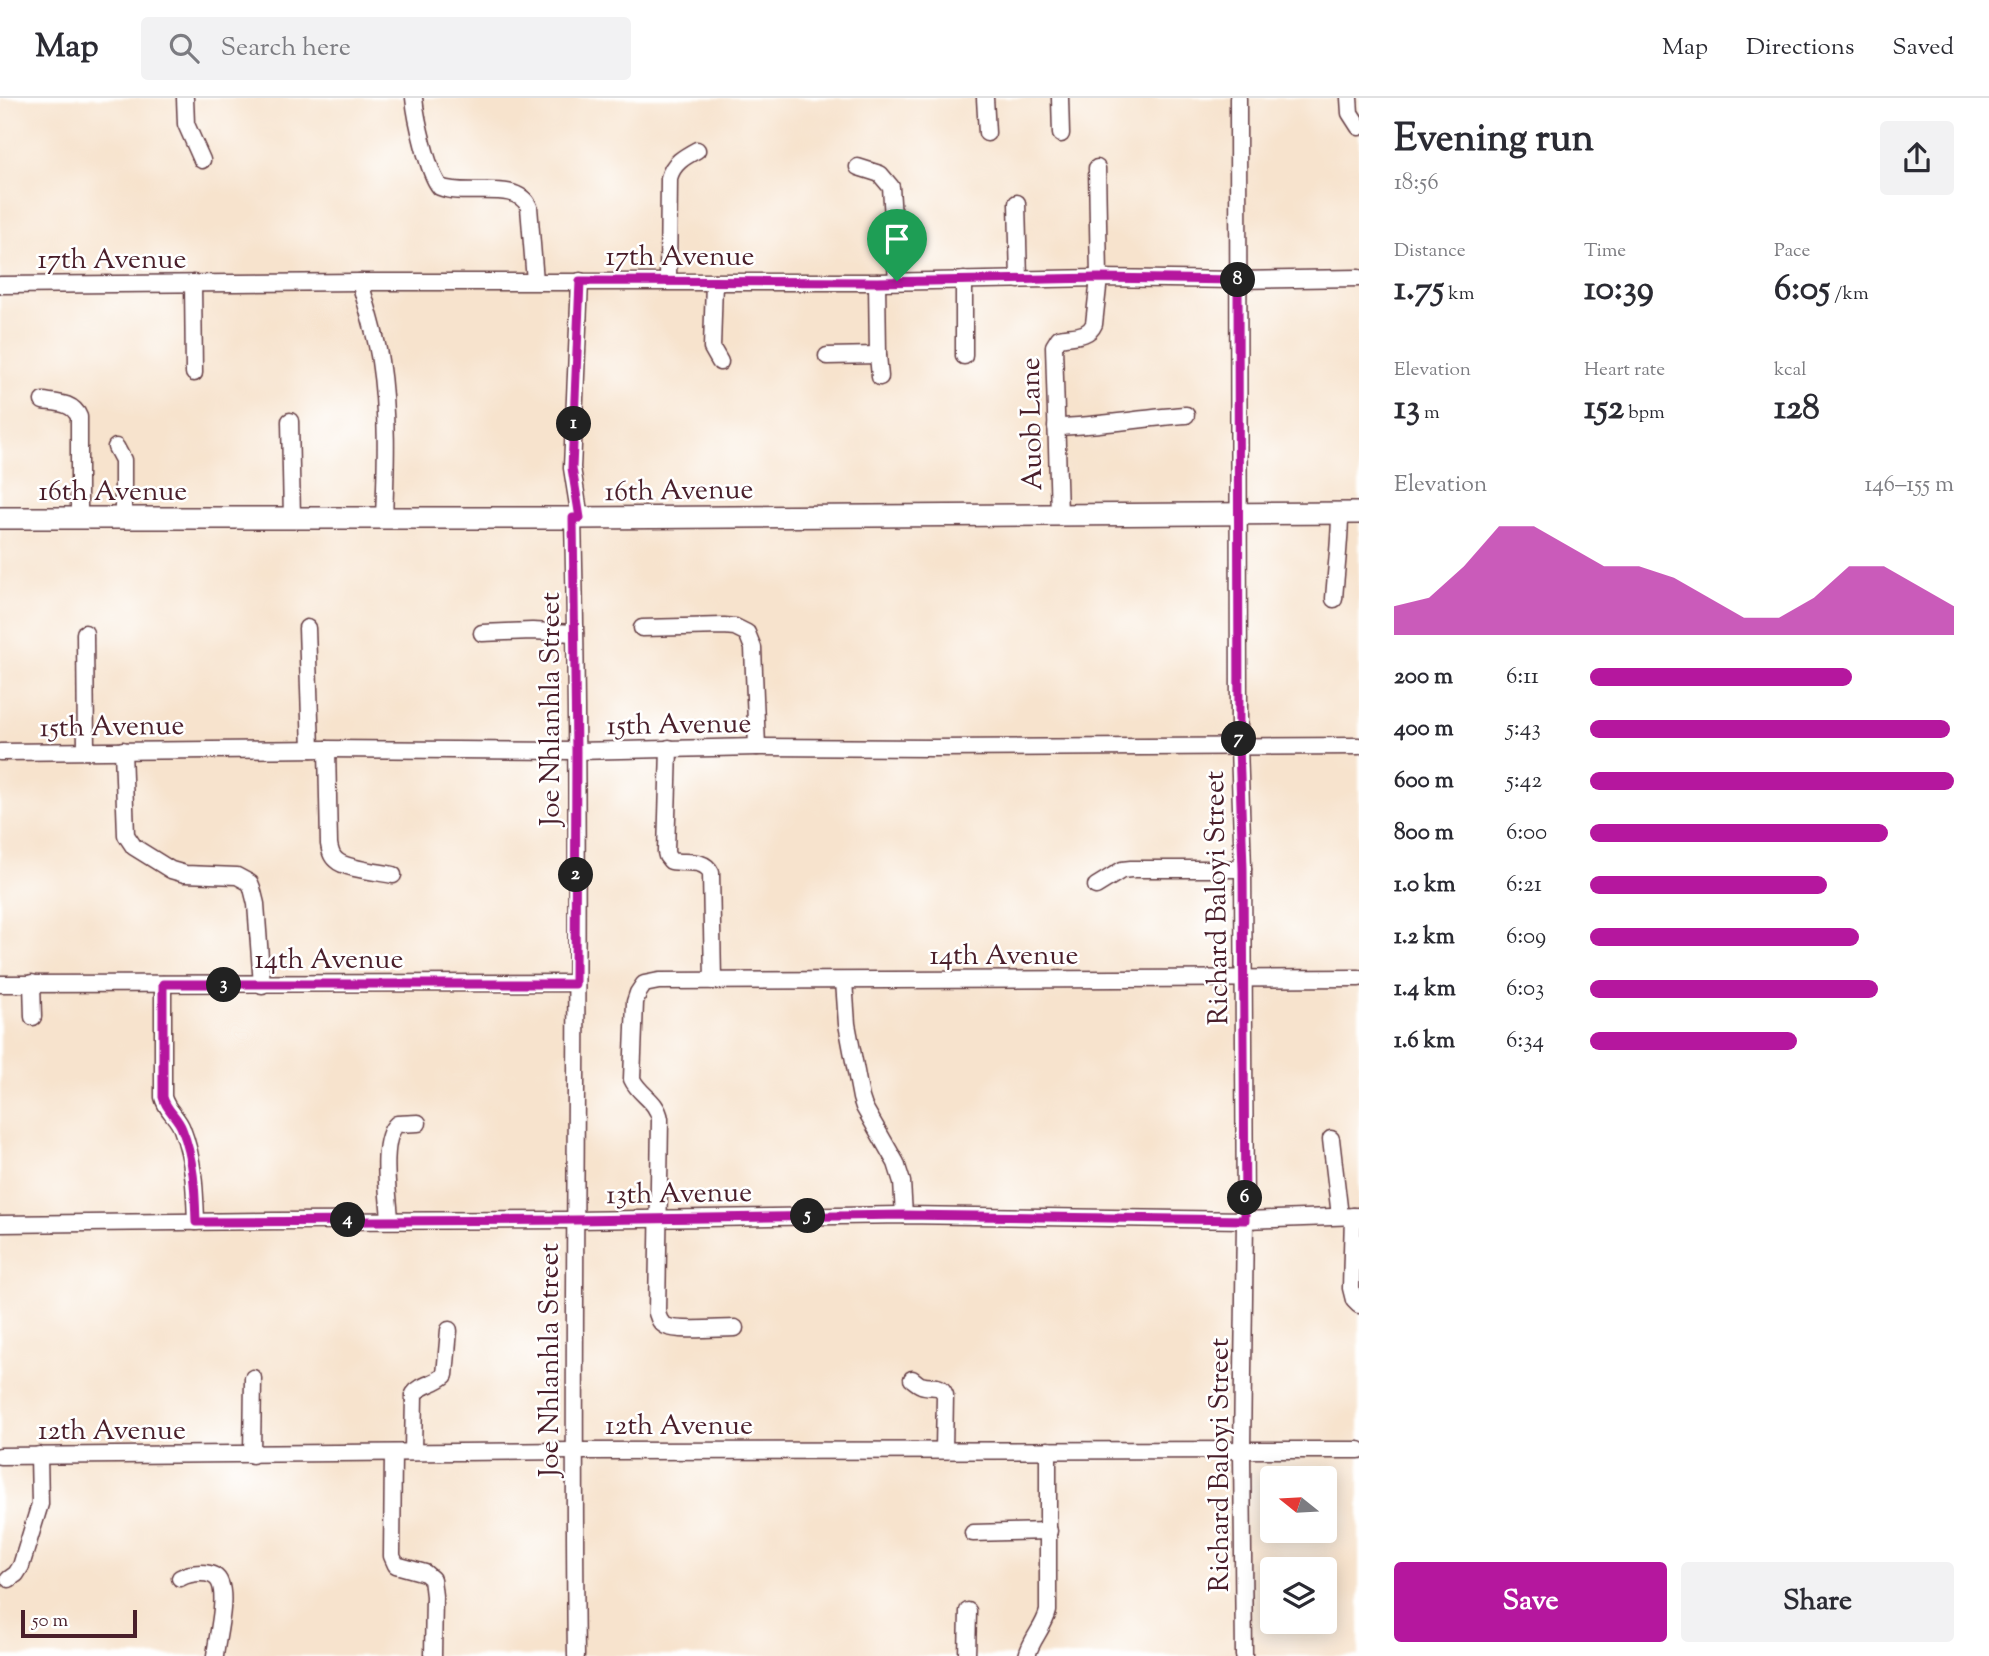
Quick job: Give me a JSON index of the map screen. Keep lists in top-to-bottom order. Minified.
{"streets":{"street":["17th Avenue","Auob Lane","16th Avenue","Joe Nhlanhla Street","15th Avenue","Richard Baloyi Street","14th Avenue","13th Avenue","12th Avenue"]},"crossings":[["17th Avenue","Auob Lane"],["17th Avenue","Joe Nhlanhla Street"],["17th Avenue","Richard Baloyi Street"],["Auob Lane","16th Avenue"],["16th Avenue","Joe Nhlanhla Street"],["16th Avenue","Richard Baloyi Street"],["Joe Nhlanhla Street","15th Avenue"],["Joe Nhlanhla Street","14th Avenue"],["Joe Nhlanhla Street","13th Avenue"],["Joe Nhlanhla Street","12th Avenue"],["15th Avenue","Richard Baloyi Street"],["Richard Baloyi Street","14th Avenue"],["Richard Baloyi Street","13th Avenue"],["Richard Baloyi Street","12th Avenue"],["14th Avenue","13th Avenue"]],"scale_bar":"50 m","north":"left","page":{"header":"Map","search":"Search here","nav":["Map","Directions","Saved"],"heading":["Evening run","18:56"],"stats":[["Distance","1.75 km"],["Time","10:39"],["Pace","6:05 /km"],["Elevation","13 m"],["Heart rate","152 bpm"],["kcal","128"]],"pins":["8","1","7","2","3","6","5","4"],"chart":["Elevation","146–155 m"],"list":[{"name":"200 m","note":"6:11"},{"name":"400 m","note":"5:43"},{"name":"600 m","note":"5:42"},{"name":"800 m","note":"6:00"},{"name":"1.0 km","note":"6:21"},{"name":"1.2 km","note":"6:09"},{"name":"1.4 km","note":"6:03"},{"name":"1.6 km","note":"6:34"}],"buttons":["Save","Share"],"scale":"50 m"}}
